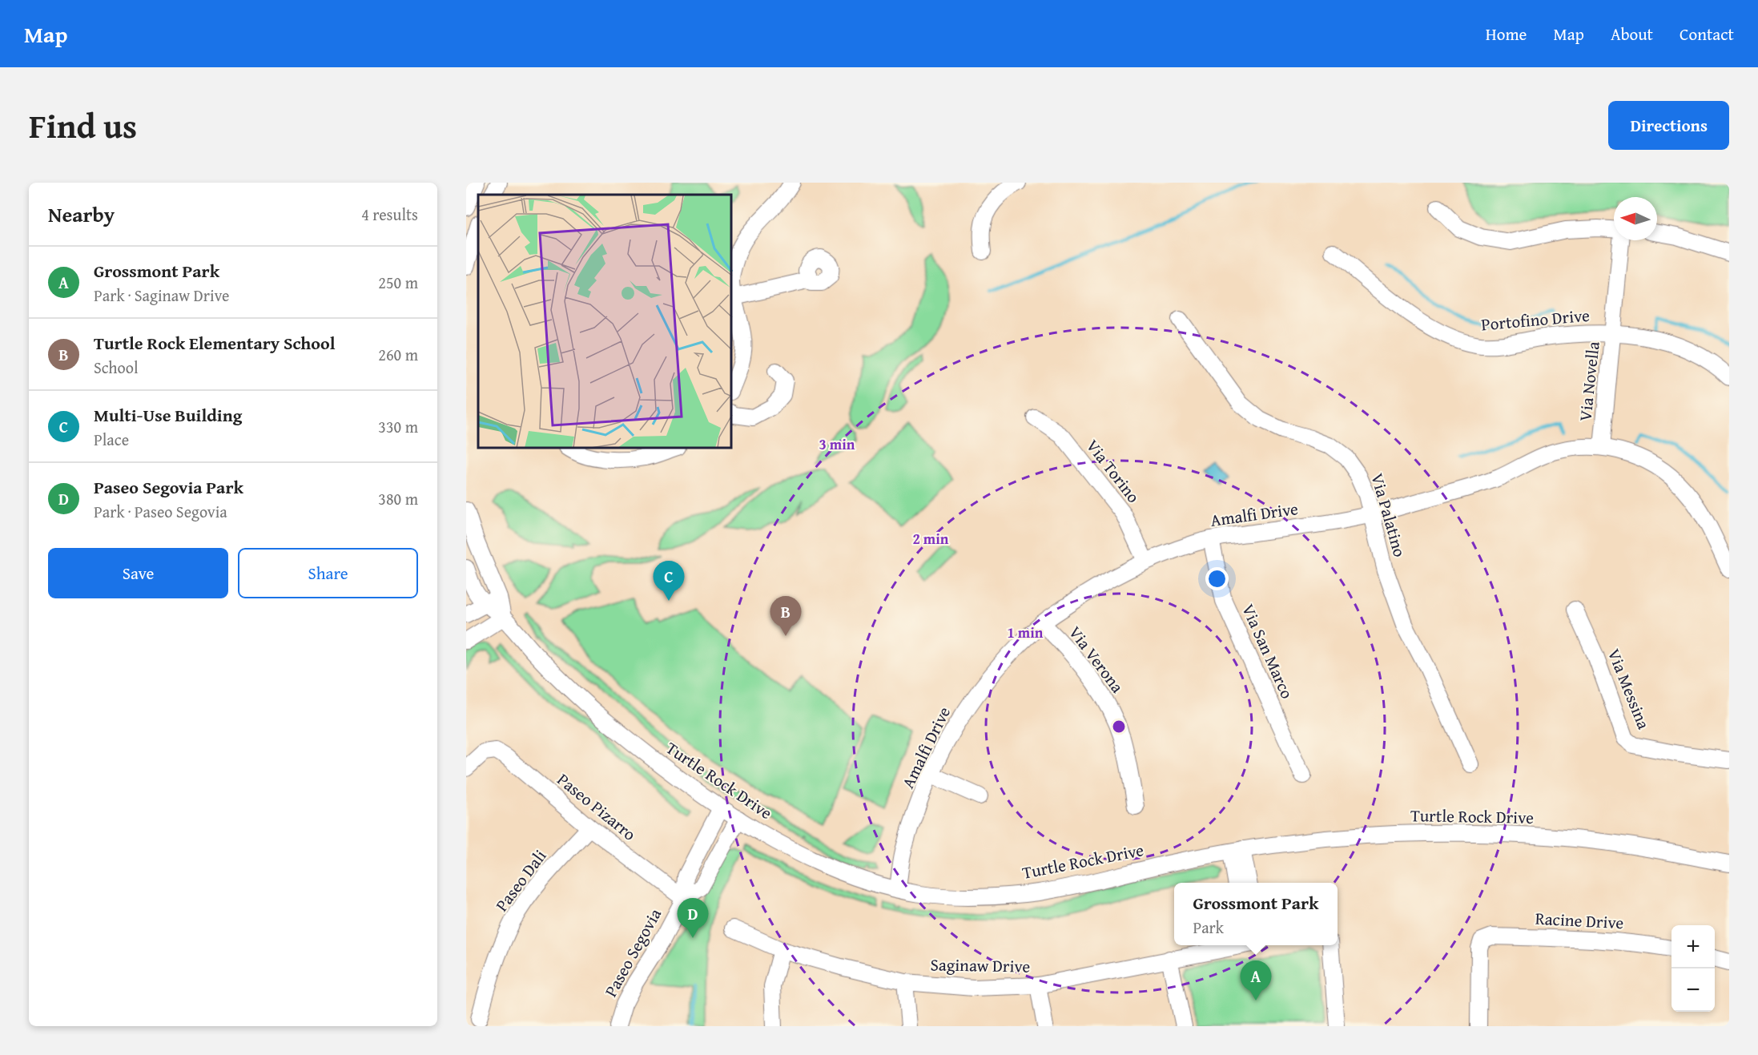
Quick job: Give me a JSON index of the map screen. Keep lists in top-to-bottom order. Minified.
{"streets":{"street":["Portofino Drive","Via Novella","Via Torino","Amalfi Drive","Via Palatino","Via San Marco","Via Verona","Via Messina","Turtle Rock Drive","Paseo Pizarro","Paseo Dali","Racine Drive","Paseo Segovia","Saginaw Drive"]},"crossings":[["Portofino Drive","Via Novella"],["Via Novella","Amalfi Drive"],["Via Torino","Amalfi Drive"],["Amalfi Drive","Via Palatino"],["Amalfi Drive","Via San Marco"],["Amalfi Drive","Via Verona"],["Amalfi Drive","Turtle Rock Drive"],["Turtle Rock Drive","Paseo Segovia"],["Paseo Pizarro","Paseo Dali"],["Paseo Pizarro","Paseo Segovia"]],"north":"left","page":{"header":"Map","nav":["Home","Map","About","Contact"],"title":"Find us","buttons":["Directions",["Save","Share"]],"heading":["Nearby","4 results"],"list":[{"mark":"A","name":"Grossmont Park","note":"Park · Saginaw Drive","value":"250 m"},{"mark":"B","name":"Turtle Rock Elementary School","note":"School","value":"260 m"},{"mark":"C","name":"Multi-Use Building","note":"Place","value":"330 m"},{"mark":"D","name":"Paseo Segovia Park","note":"Park · Paseo Segovia","value":"380 m"}],"pins":["C","B","D","A"],"popup":["Grossmont Park","Park"],"map_buttons":["+","−"]},"rings":["3 min","2 min","1 min"]}
